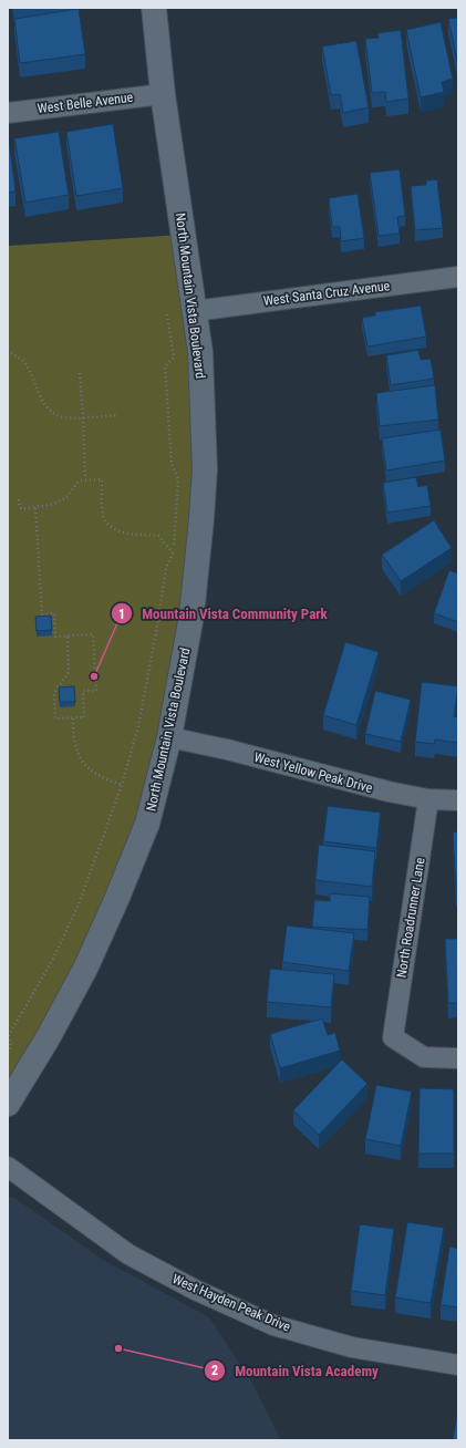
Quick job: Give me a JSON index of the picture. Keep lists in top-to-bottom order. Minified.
{"streets":{"street":["West Belle Avenue","West Santa Cruz Avenue","North Mountain Vista Boulevard","West Yellow Peak Drive","North Roadrunner Lane","West Hayden Peak Drive"]},"crossings":[["West Belle Avenue","North Mountain Vista Boulevard"],["West Santa Cruz Avenue","North Mountain Vista Boulevard"],["North Mountain Vista Boulevard","West Yellow Peak Drive"],["West Yellow Peak Drive","North Roadrunner Lane"]],"places":["Mountain Vista Community Park","Mountain Vista Academy"]}
